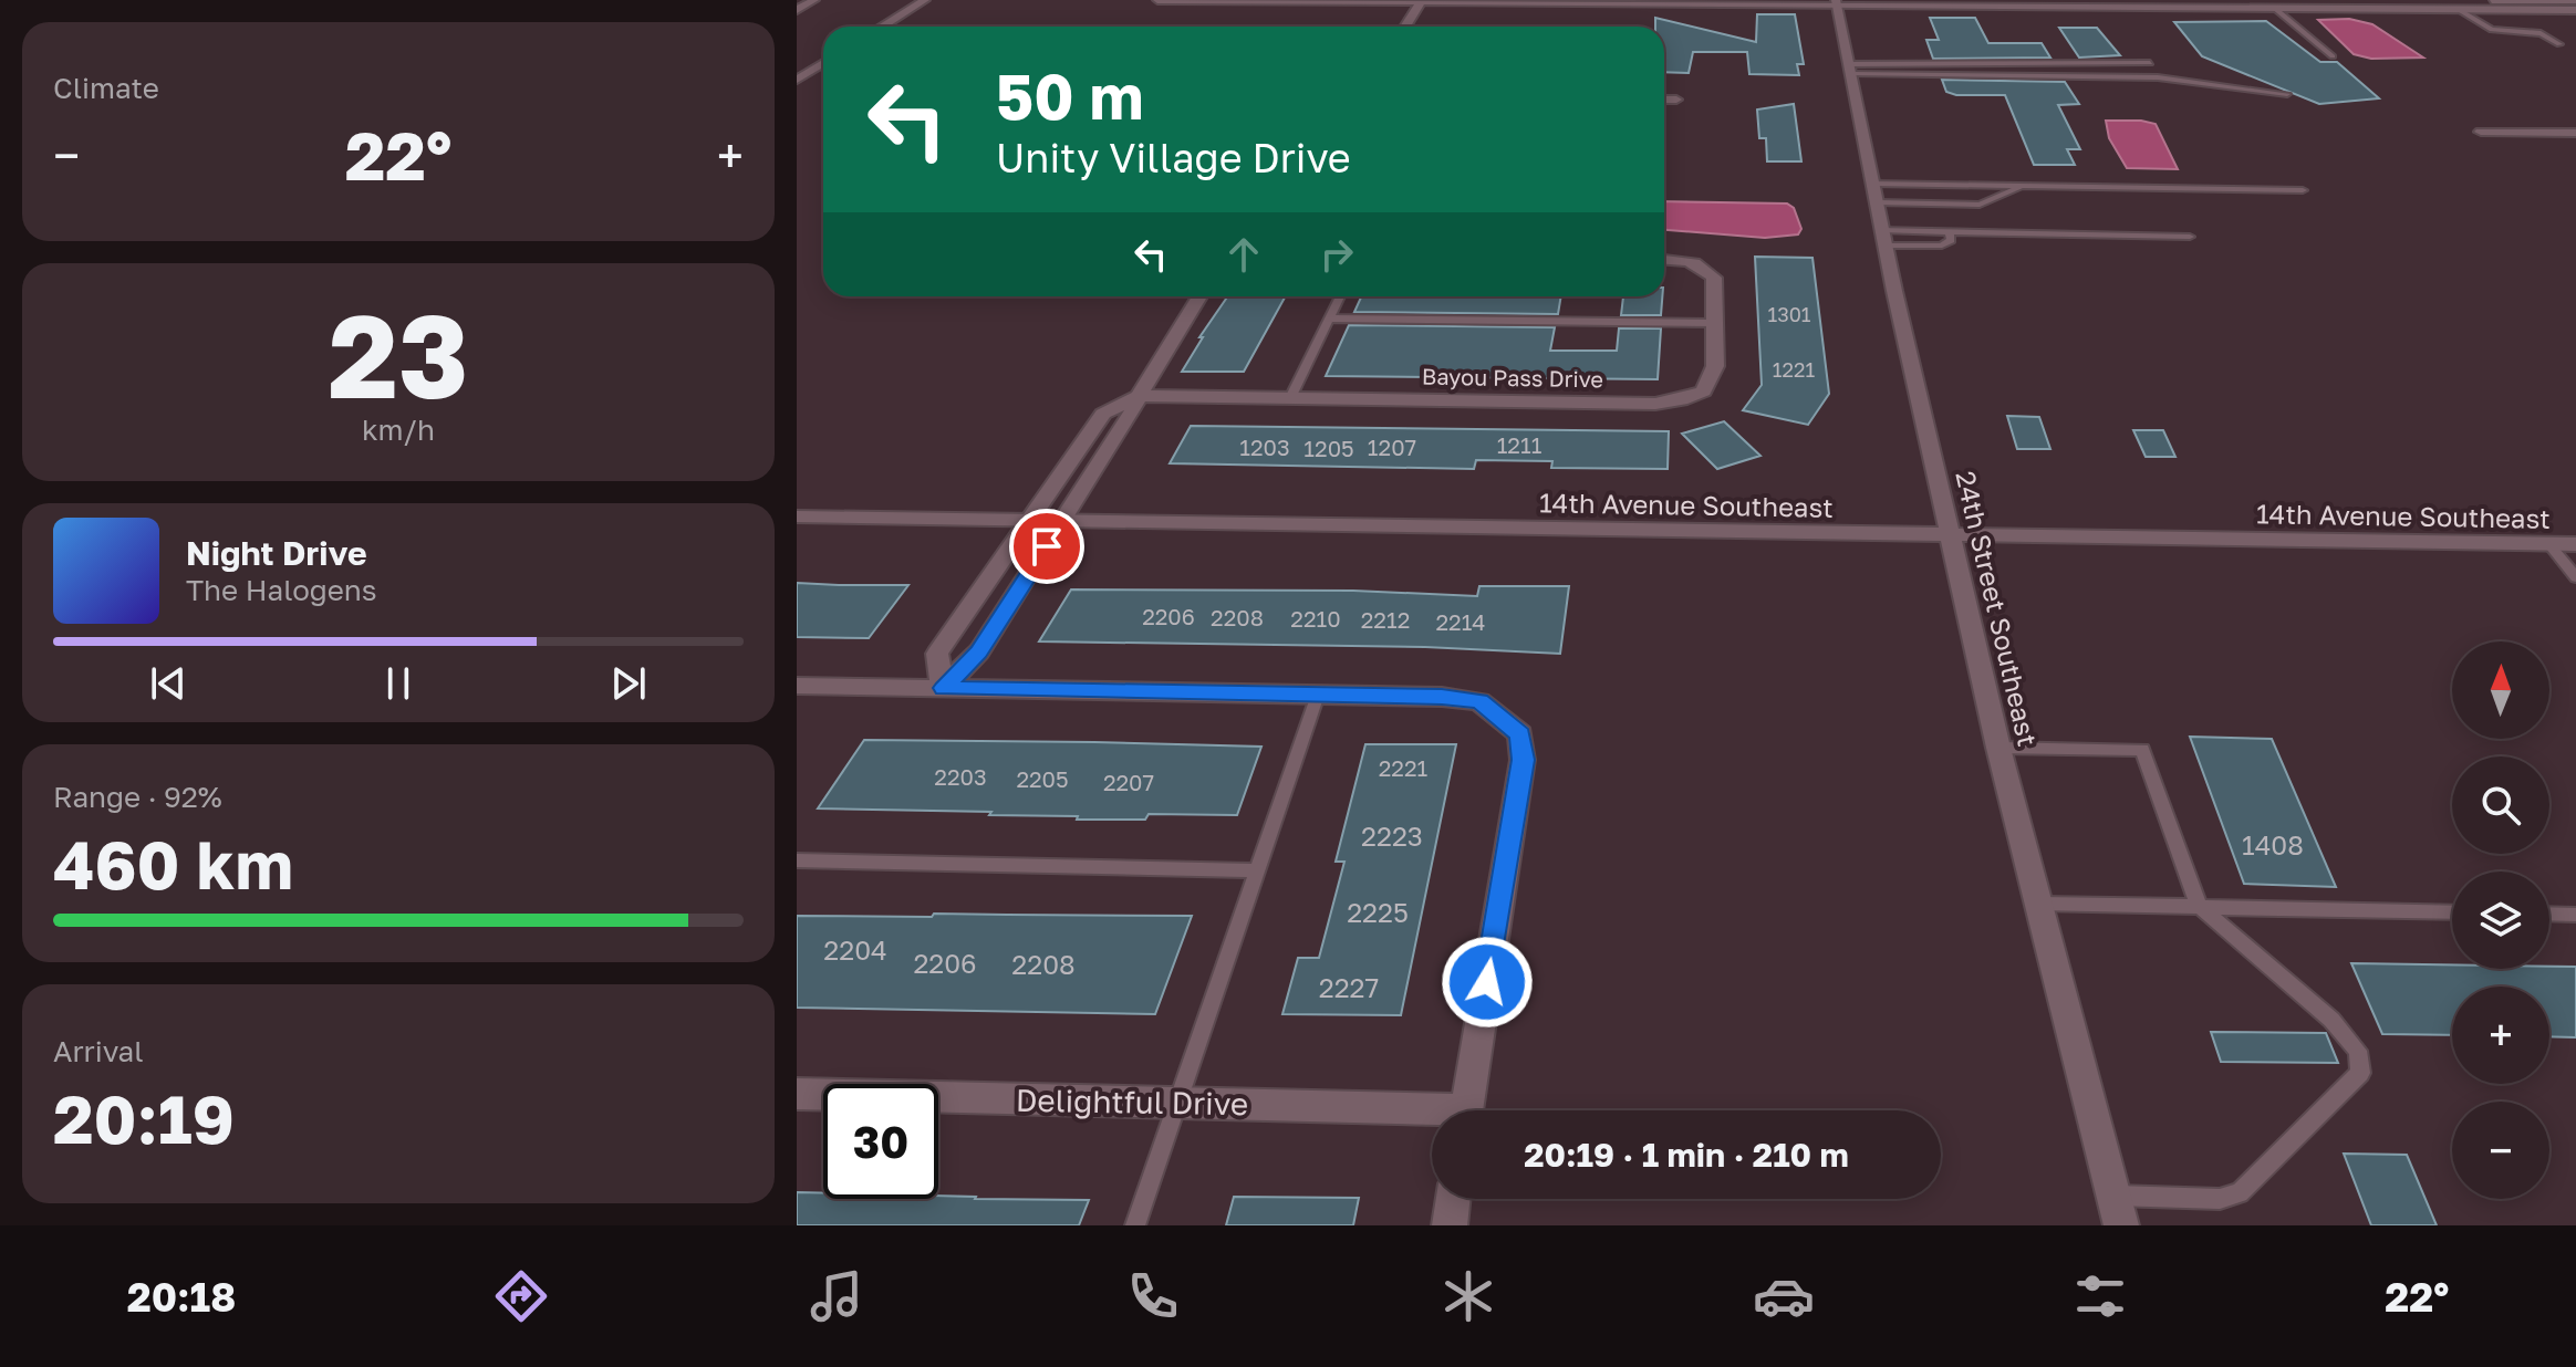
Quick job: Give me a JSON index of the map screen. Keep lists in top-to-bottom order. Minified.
{"streets":{"street":["Bayou Pass Drive","14th Avenue Southeast","24th Street Southeast","Delightful Drive"]},"crossings":[["14th Avenue Southeast","24th Street Southeast"]],"house_numbers":["1301","1221","1211","1203","1207","1205","2206","2208","2210","2212","2214","2221","2203","2205","2207","2223","1408","2225","2204","2206","2208","2227"],"north":"top","page":{"tile":["Climate",["23","km/h"],["Range · 92%","460 km"],["Arrival","20:19"]],"turn":["50 m","Unity Village Drive"],"heat":["−","22°","+"],"song":["Night Drive","The Halogens"],"map_buttons":["+","−"],"limit":"30","trip":"20:19 · 1 min · 210 m","tabs":["20:18","22°"]}}
